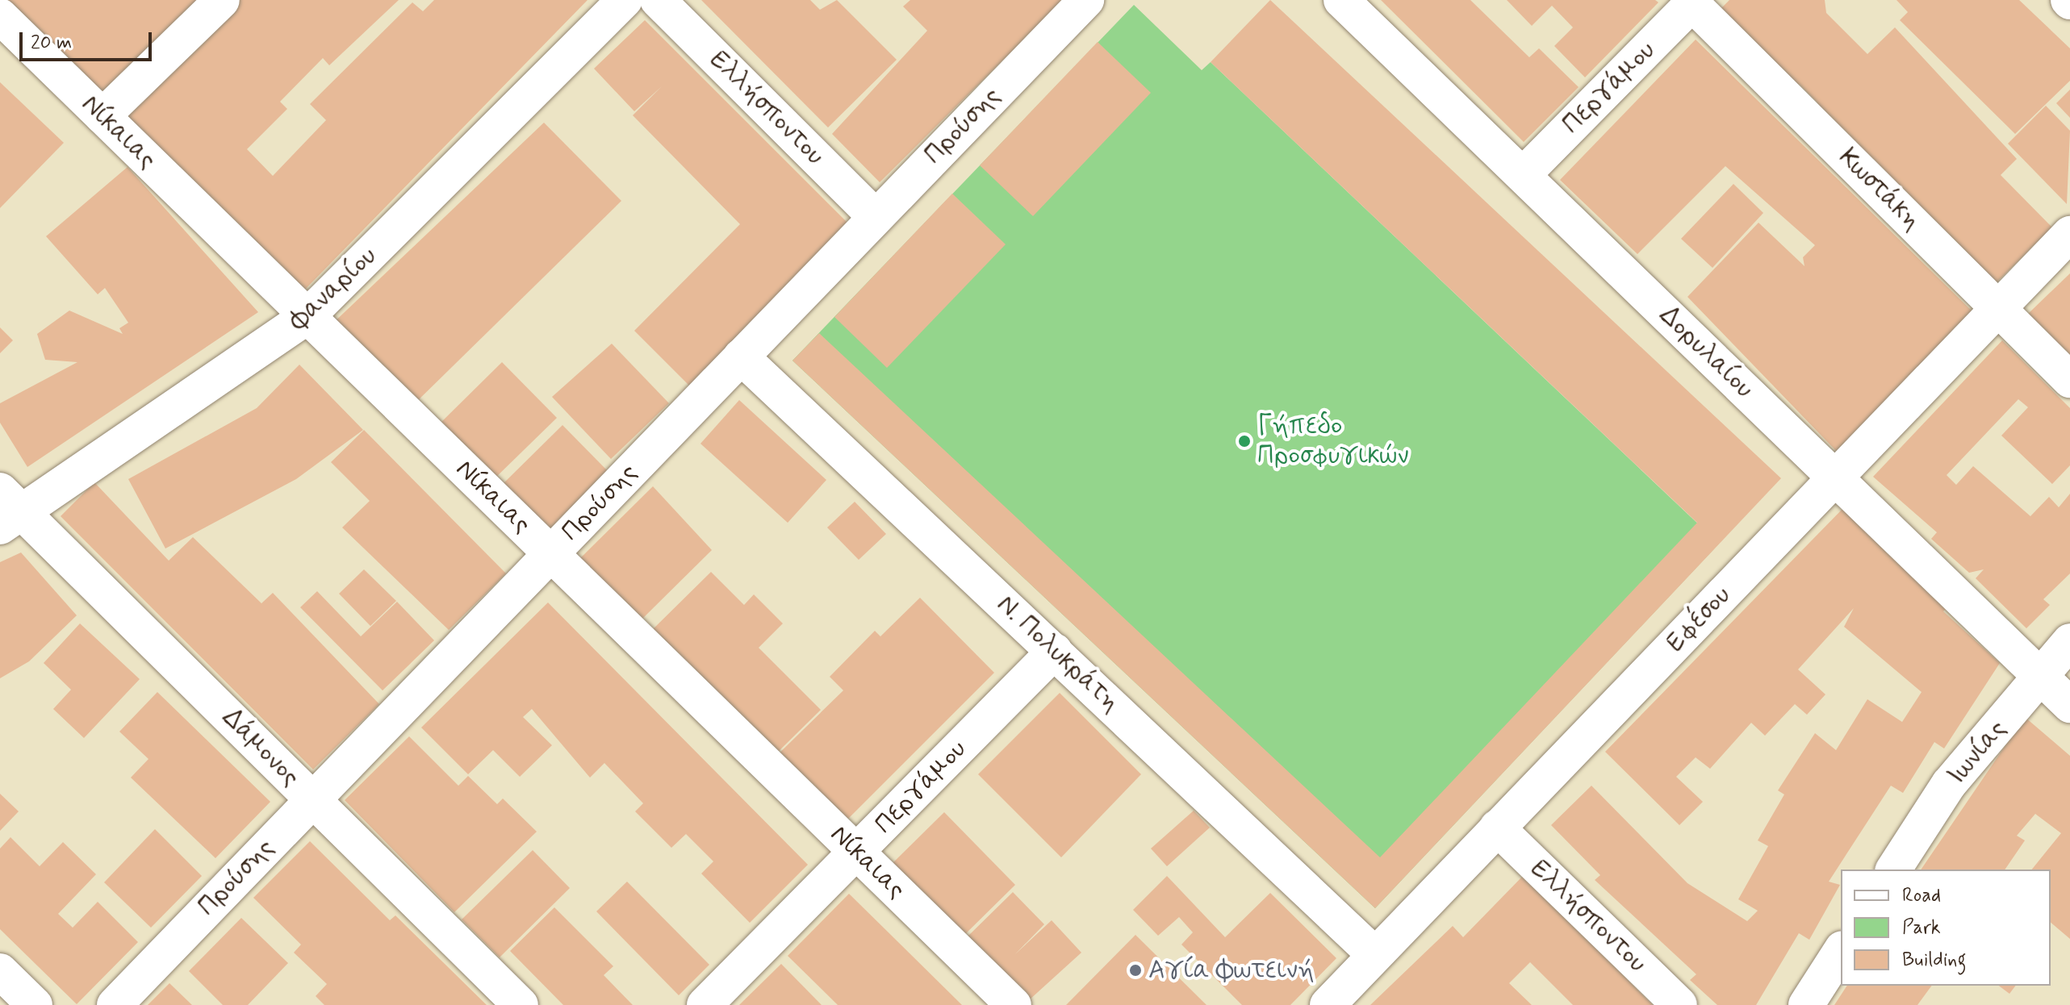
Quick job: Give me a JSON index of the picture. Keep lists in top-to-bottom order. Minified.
{"streets":{"street":["Περγάμου","Ελλήσποντου","Προύσης","Νίκαιας","Κωστάκη","Φαναρίου","Δορυλαίου","Εφέσου","Ν. Πολυκράτη","Δάμονος","Ιωνίας"]},"crossings":[["Περγάμου","Νίκαιας"],["Περγάμου","Κωστάκη"],["Περγάμου","Δορυλαίου"],["Περγάμου","Ν. Πολυκράτη"],["Ελλήσποντου","Προύσης"],["Ελλήσποντου","Εφέσου"],["Προύσης","Νίκαιας"],["Προύσης","Ν. Πολυκράτη"],["Προύσης","Δάμονος"],["Νίκαιας","Φαναρίου"],["Κωστάκη","Εφέσου"],["Φαναρίου","Δάμονος"],["Δορυλαίου","Εφέσου"],["Δορυλαίου","Ιωνίας"],["Εφέσου","Ν. Πολυκράτη"]],"places":["Γήπεδο Προσφυγικών","Αγία Φωτεινή"],"legend":["Road","Park","Building"],"scale_bar":"20 m"}
